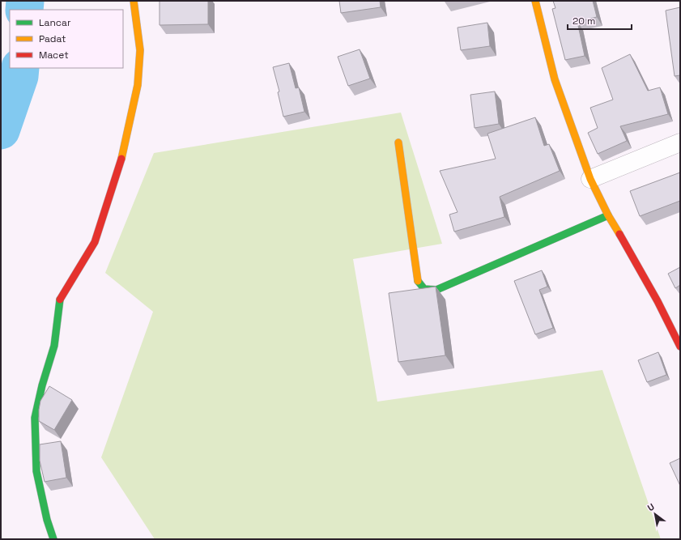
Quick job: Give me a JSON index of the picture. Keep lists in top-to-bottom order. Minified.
{"legend":["Lancar","Padat","Macet"],"scale_bar":"20 m","north":"top left"}
